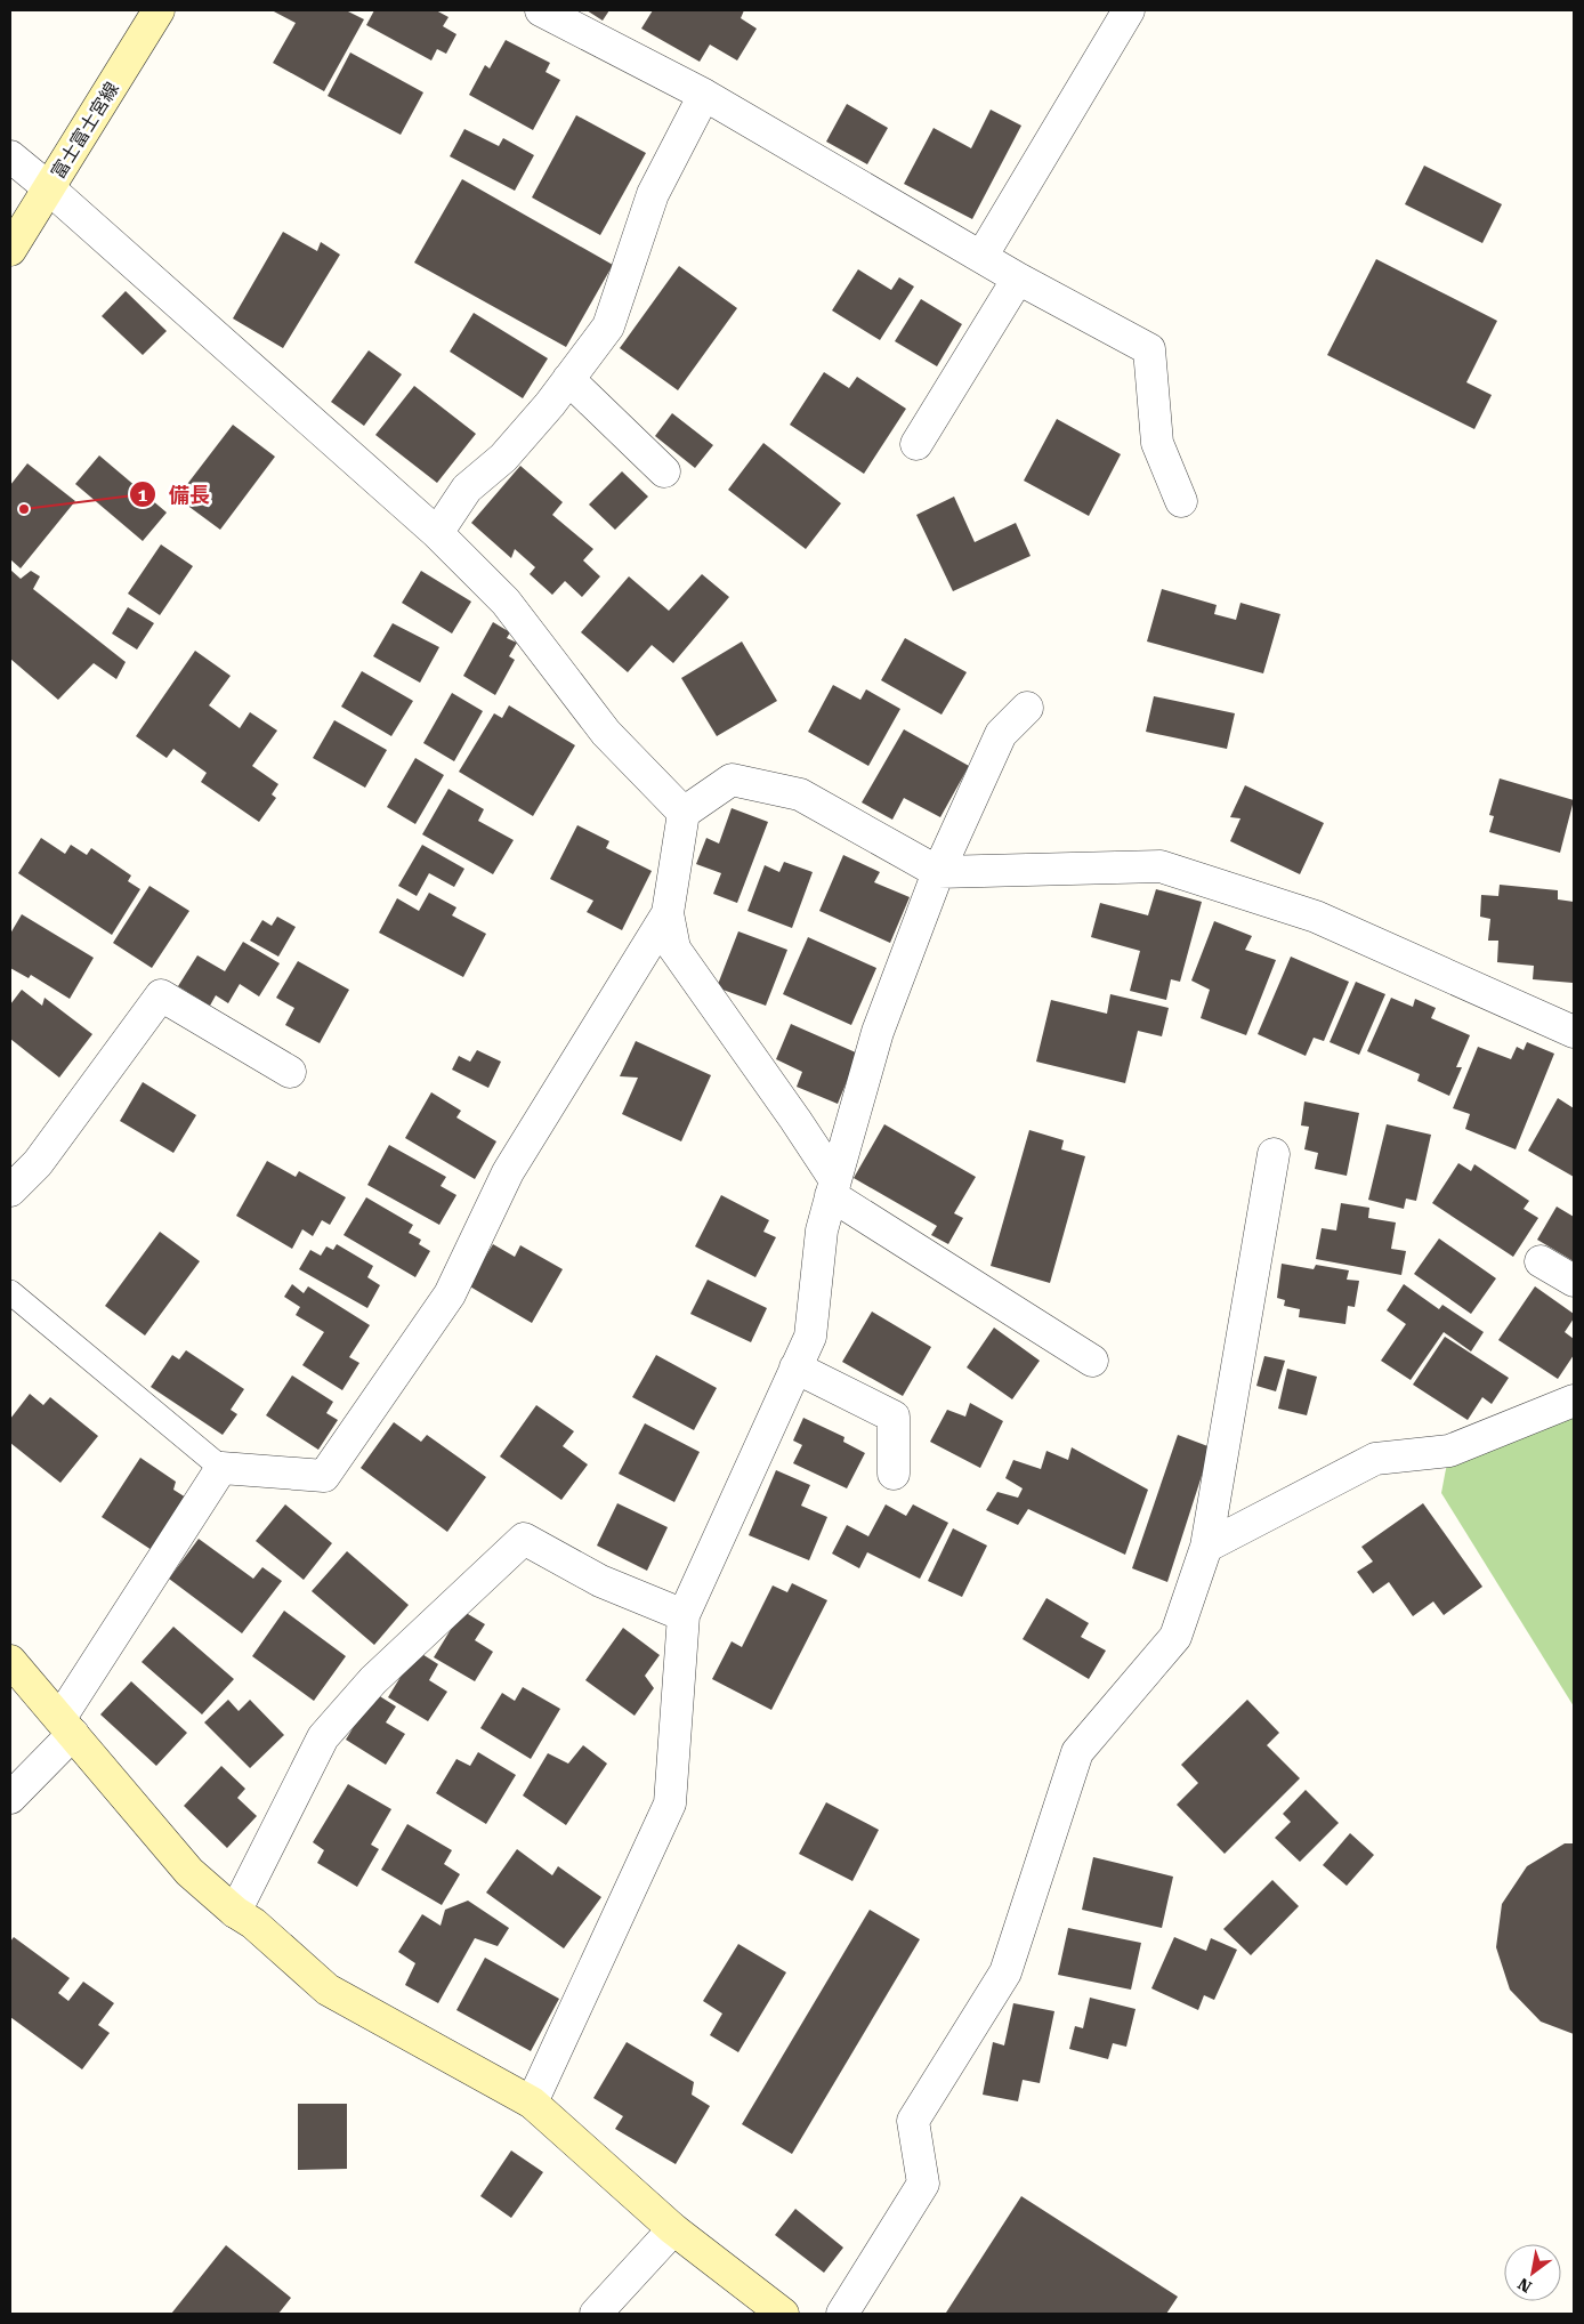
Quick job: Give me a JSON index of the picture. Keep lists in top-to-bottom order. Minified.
{"streets":{"street":["富士富士宮線"]},"places":["備長"],"north":"bottom left"}
